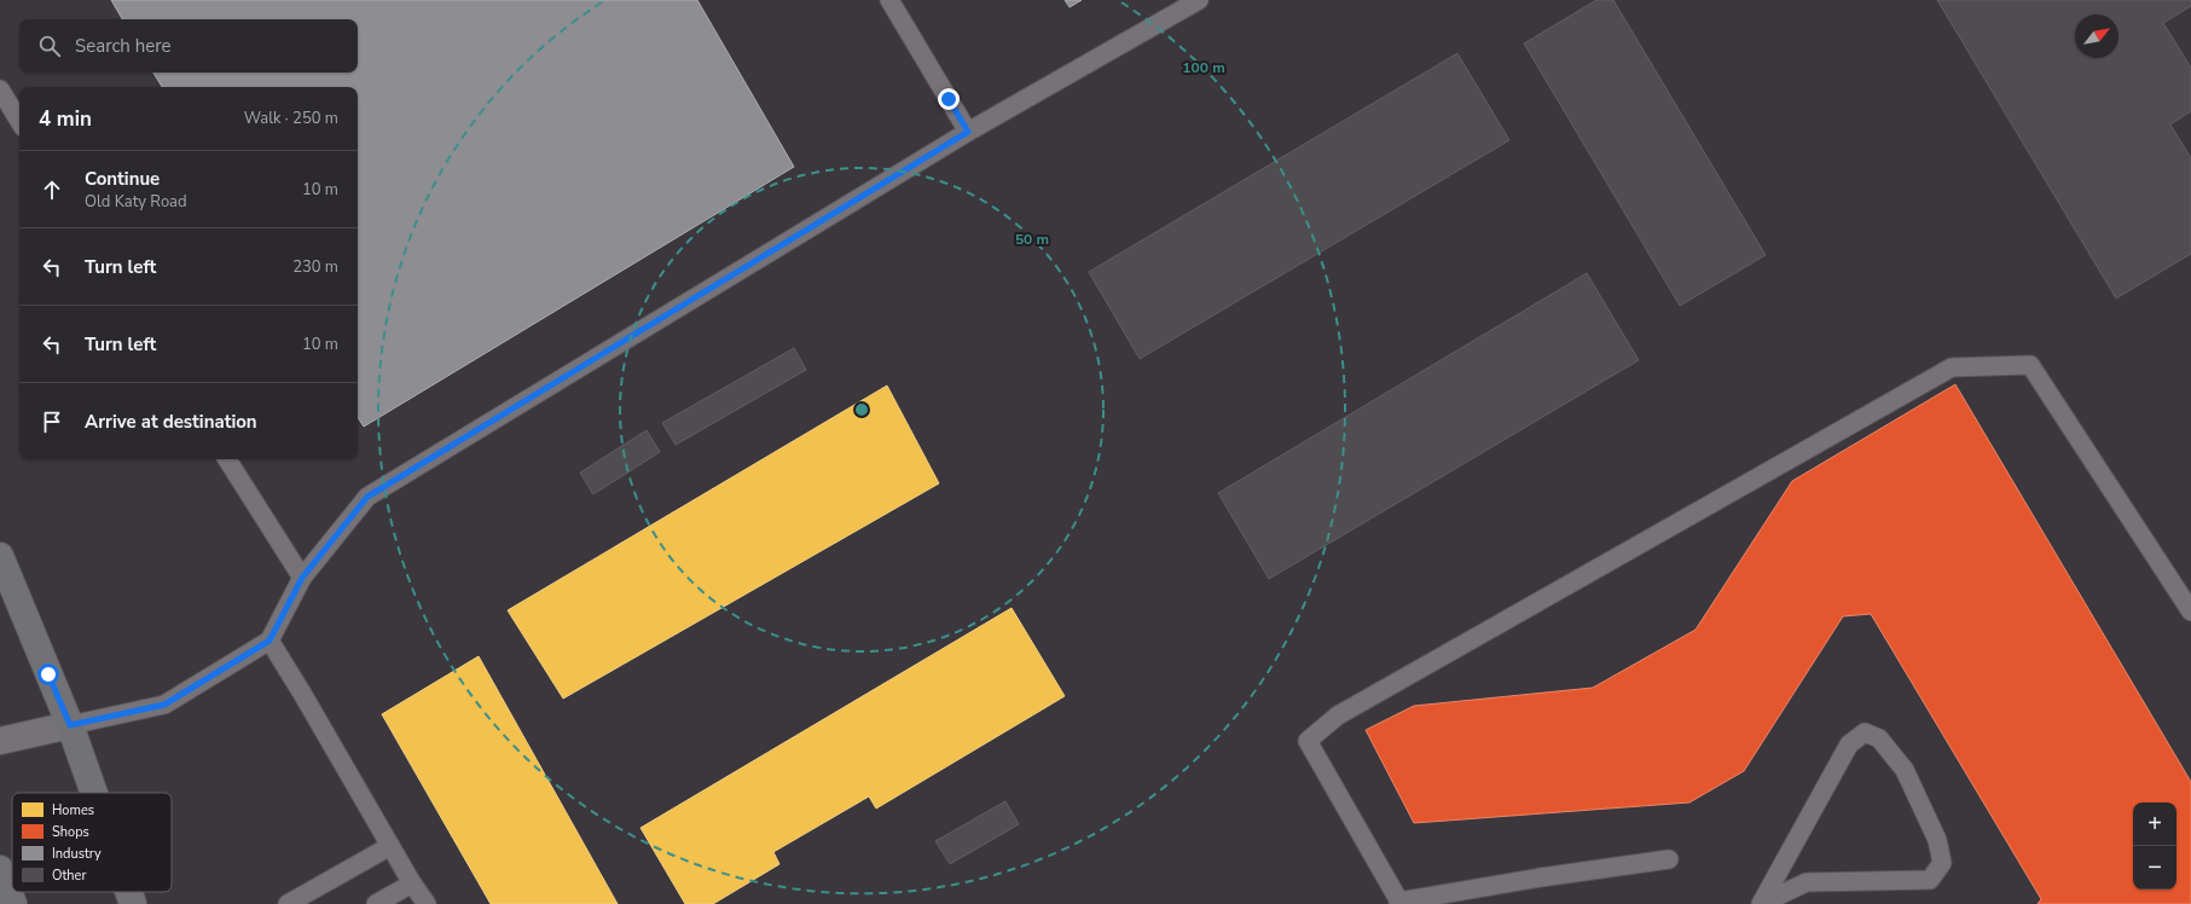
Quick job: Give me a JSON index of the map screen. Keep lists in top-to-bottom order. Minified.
{"legend":["Homes","Shops","Industry","Other"],"north":"top right","page":{"search":"Search here","heading":["4 min","Walk · 250 m"],"list":[["Continue","Old Katy Road","10 m"],["Turn left","230 m"],["Turn left","10 m"],"Arrive at destination"],"map_buttons":["+","−"]},"rings":["100 m","50 m"]}
